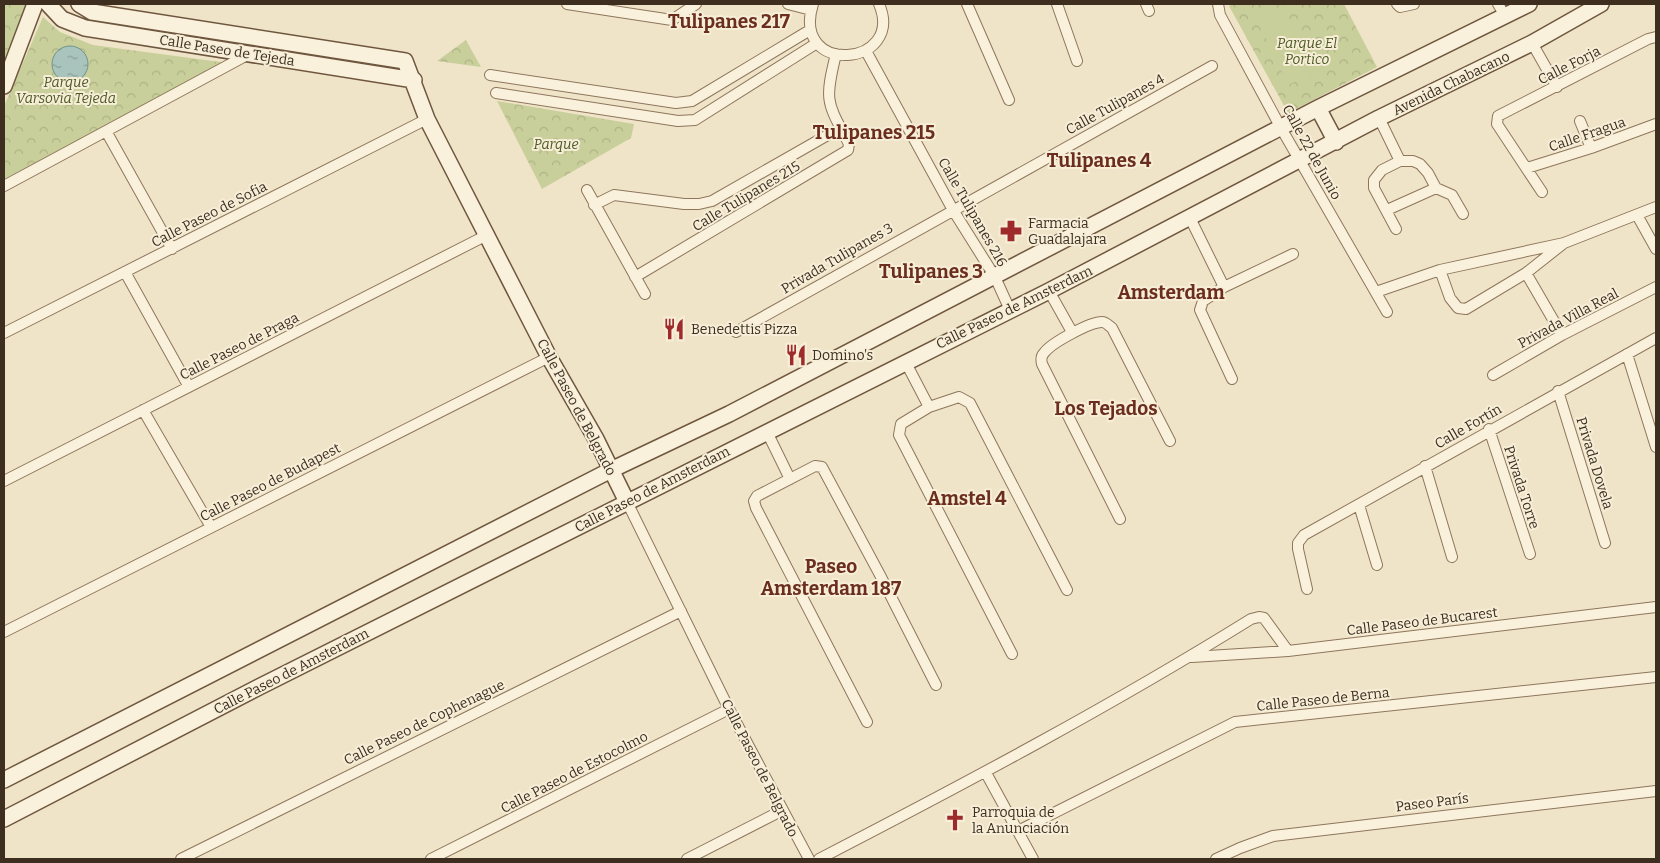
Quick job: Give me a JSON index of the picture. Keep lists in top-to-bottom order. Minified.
{"streets":{"main road":["Calle Paseo de Tejeda","Avenida Chabacano","Calle Paseo de Amsterdam","Calle Paseo de Belgrado"],"street":["Calle Forja","Calle Tulipanes 4","Calle Fragua","Calle 22 de Junio","Calle Tulipanes 215","Calle Tulipanes 216","Calle Paseo de Sofia","Privada Tulipanes 3","Privada Villa Real","Calle Paseo de Praga","Calle Fortín","Privada Dovela","Calle Paseo de Budapest","Privada Torre","Calle Paseo de Bucarest","Calle Paseo de Berna","Calle Paseo de Cophenague","Calle Paseo de Estocolmo","Paseo París"]},"crossings":[["Calle Paseo de Tejeda","Calle Paseo de Belgrado"],["Calle Forja","Calle Fragua"],["Avenida Chabacano","Calle 22 de Junio"],["Avenida Chabacano","Calle Paseo de Amsterdam"],["Calle Tulipanes 4","Calle Tulipanes 216"],["Calle Tulipanes 4","Privada Tulipanes 3"],["Calle 22 de Junio","Calle Paseo de Amsterdam"],["Calle Tulipanes 216","Privada Tulipanes 3"],["Calle Tulipanes 216","Calle Paseo de Amsterdam"],["Calle Paseo de Sofia","Calle Paseo de Belgrado"],["Calle Paseo de Amsterdam","Calle Paseo de Belgrado"],["Calle Paseo de Praga","Calle Paseo de Belgrado"],["Calle Paseo de Belgrado","Calle Paseo de Budapest"],["Calle Paseo de Belgrado","Calle Paseo de Cophenague"],["Calle Paseo de Belgrado","Calle Paseo de Estocolmo"],["Calle Fortín","Privada Dovela"],["Calle Fortín","Privada Torre"]],"districts":["Tulipanes 217","Tulipanes 215","Tulipanes 4","Tulipanes 3","Amsterdam","Los Tejados","Amstel 4","Paseo Amsterdam 187"],"parks":["Parque El Portico","Parque Varsovia Tejeda","Parque"],"places":{"pharmacy":["Farmacia Guadalajara"],"restaurant":["Benedettis Pizza","Domino's"],"church":["Parroquia de la Anunciación"]}}
